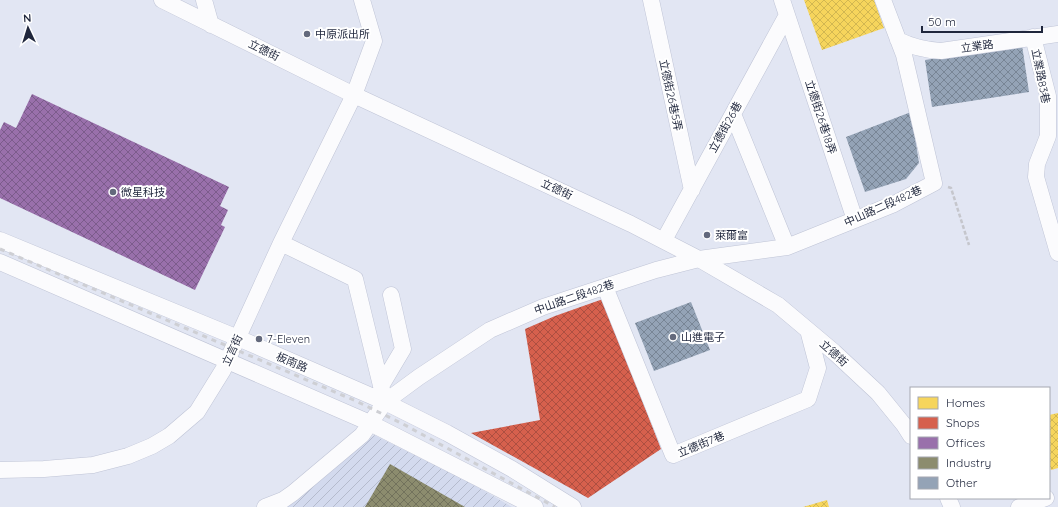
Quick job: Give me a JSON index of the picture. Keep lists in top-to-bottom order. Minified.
{"streets":{"street":["立業路","立德街","立業路83巷","立德街26巷5弄","立德街26巷18弄","立德街26巷","中山路二段482巷","立言街","板南路","立德街7巷"]},"crossings":[["立業路","立業路83巷"],["立德街","立德街26巷"],["立德街","中山路二段482巷"],["立德街","立言街"],["立德街","立德街7巷"],["立德街26巷5弄","立德街26巷"],["立德街26巷18弄","立德街26巷"],["立德街26巷18弄","中山路二段482巷"],["中山路二段482巷","板南路"],["中山路二段482巷","立德街7巷"],["立言街","板南路"]],"places":["中原派出所","微星科技","萊爾富","山進電子","7-Eleven"],"legend":["Homes","Shops","Offices","Industry","Other"],"scale_bar":"50 m","north":"top"}
